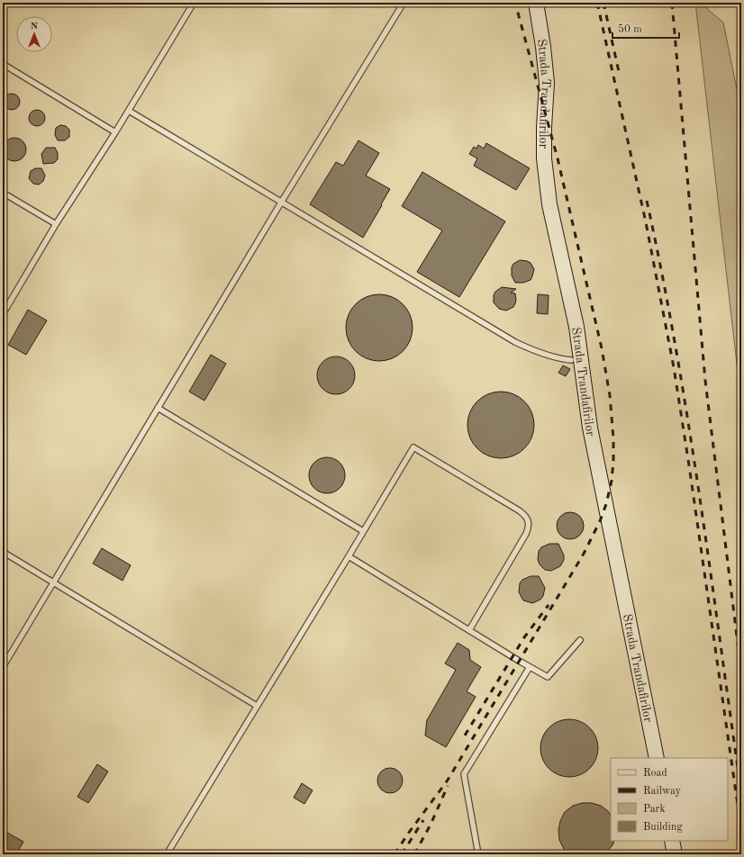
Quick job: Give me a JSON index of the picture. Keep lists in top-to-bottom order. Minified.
{"streets":{"main road":["Strada Trandafirilor"]},"legend":["Road","Railway","Park","Building"],"scale_bar":"50 m","north":"top"}
